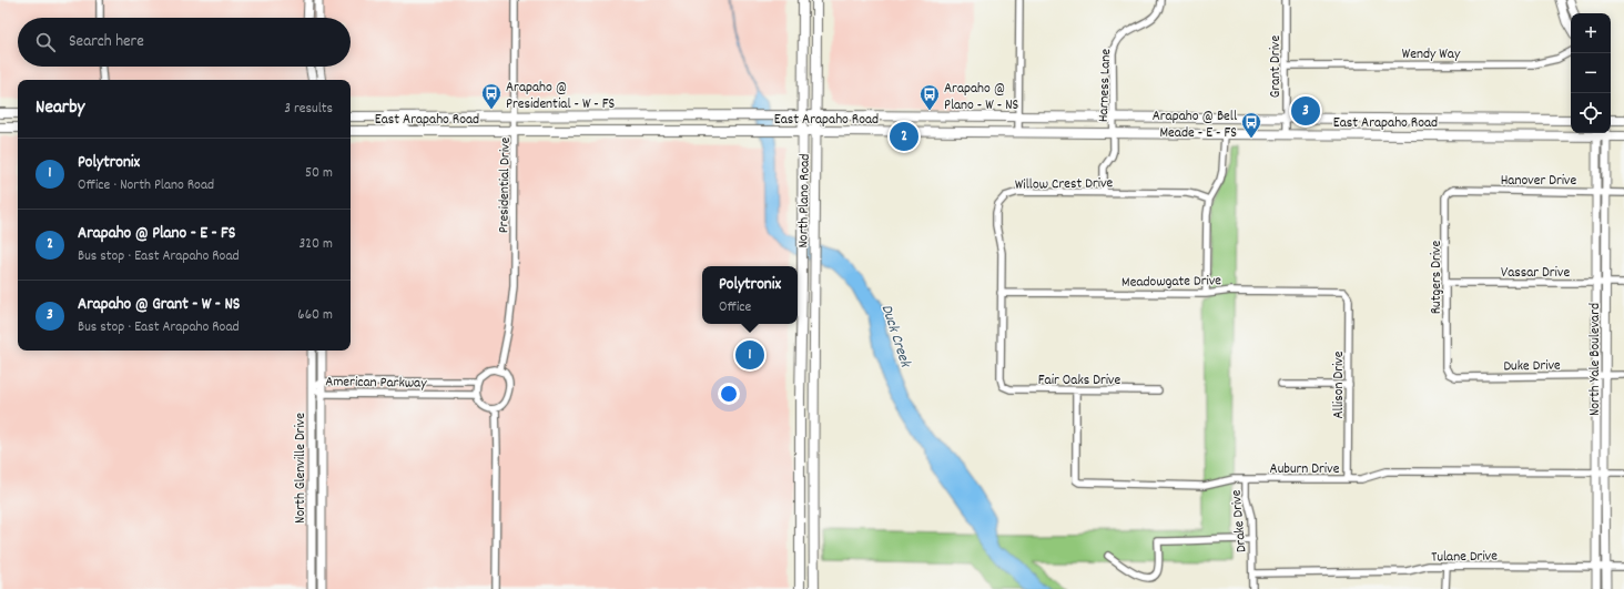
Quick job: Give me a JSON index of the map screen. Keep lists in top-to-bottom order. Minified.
{"streets":{"main road":["East Arapaho Road","North Plano Road"],"street":["Wendy Way","Grant Drive","Harness Lane","Hanover Drive","Willow Crest Drive","Presidential Drive","Vassar Drive","Rutgers Drive","Meadowgate Drive","North Yale Boulevard","Duke Drive","Fair Oaks Drive","American Parkway","Allison Drive","Auburn Drive","North Glenville Drive","Drake Drive","Tulane Drive"]},"crossings":[["Wendy Way","Grant Drive"],["Grant Drive","East Arapaho Road"],["Harness Lane","East Arapaho Road"],["Harness Lane","Willow Crest Drive"],["East Arapaho Road","Presidential Drive"],["East Arapaho Road","North Plano Road"],["East Arapaho Road","North Yale Boulevard"],["Hanover Drive","Rutgers Drive"],["Hanover Drive","North Yale Boulevard"],["Willow Crest Drive","Meadowgate Drive"],["Willow Crest Drive","Fair Oaks Drive"],["Presidential Drive","American Parkway"],["Vassar Drive","Rutgers Drive"],["Vassar Drive","North Yale Boulevard"],["Rutgers Drive","Duke Drive"],["Meadowgate Drive","Allison Drive"],["North Yale Boulevard","Duke Drive"],["North Yale Boulevard","Auburn Drive"],["North Yale Boulevard","Tulane Drive"],["Fair Oaks Drive","Auburn Drive"],["American Parkway","North Glenville Drive"],["Allison Drive","Auburn Drive"],["Auburn Drive","Drake Drive"],["Drake Drive","Tulane Drive"]],"water":["Duck Creek"],"places":{"bus stop":["Arapaho @ Presidential - W - FS","Arapaho @ Plano - W - NS","Arapaho @ Bell Meade - E - FS"]},"page":{"map_buttons":["+","−"],"search":"Search here","heading":["Nearby","3 results"],"pins":["3","2","1"],"list":[{"mark":"1","name":"Polytronix","note":"Office · North Plano Road","value":"50 m"},{"mark":"2","name":"Arapaho @ Plano - E - FS","note":"Bus stop · East Arapaho Road","value":"320 m"},{"mark":"3","name":"Arapaho @ Grant - W - NS","note":"Bus stop · East Arapaho Road","value":"660 m"}],"popup":["Polytronix","Office"]}}
